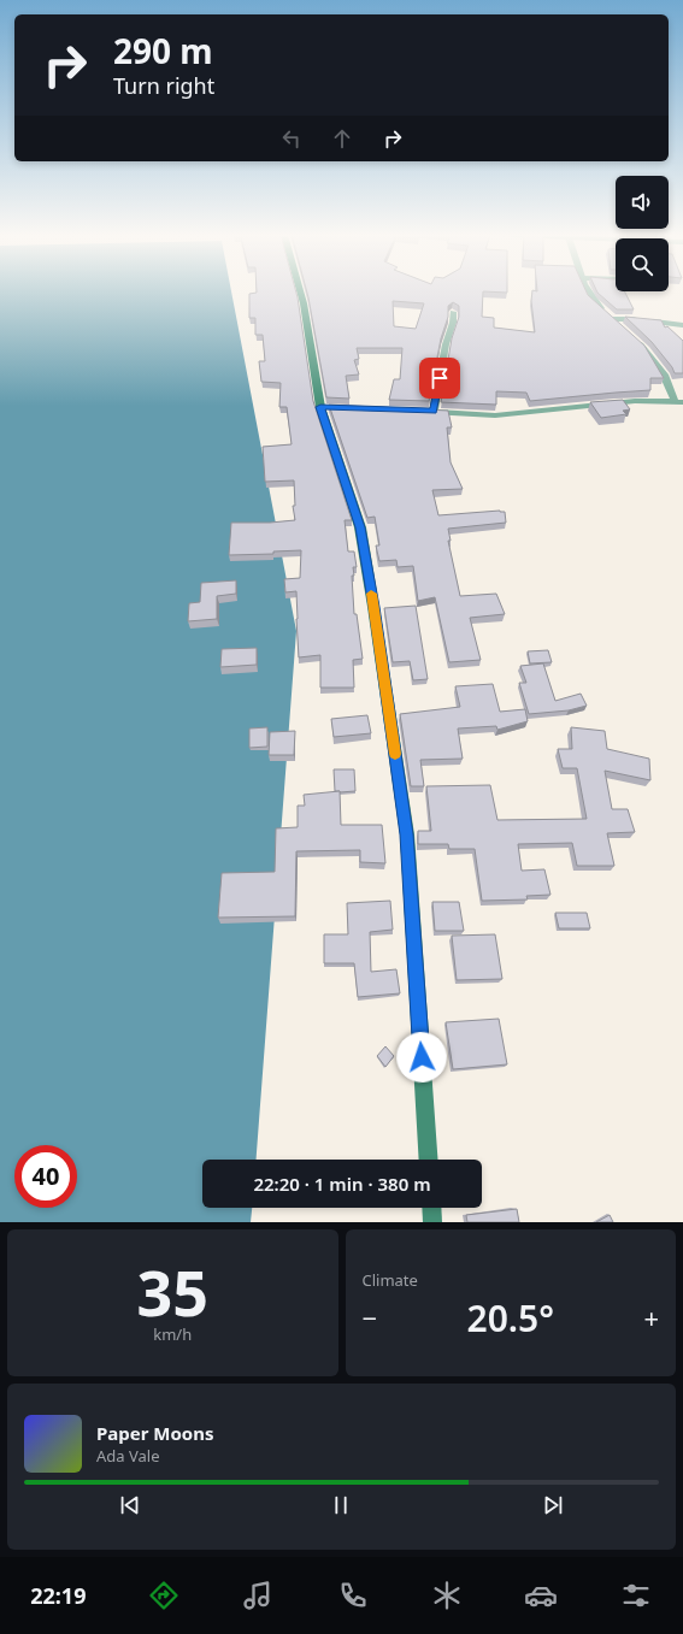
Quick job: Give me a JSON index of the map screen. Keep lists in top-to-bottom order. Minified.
{"page":{"turn":["290 m","Turn right"],"limit":"40","trip":"22:20 · 1 min · 380 m","tile":[["35","km/h"],"Climate"],"heat":["−","20.5°","+"],"song":["Paper Moons","Ada Vale"],"tabs":"22:19"}}
